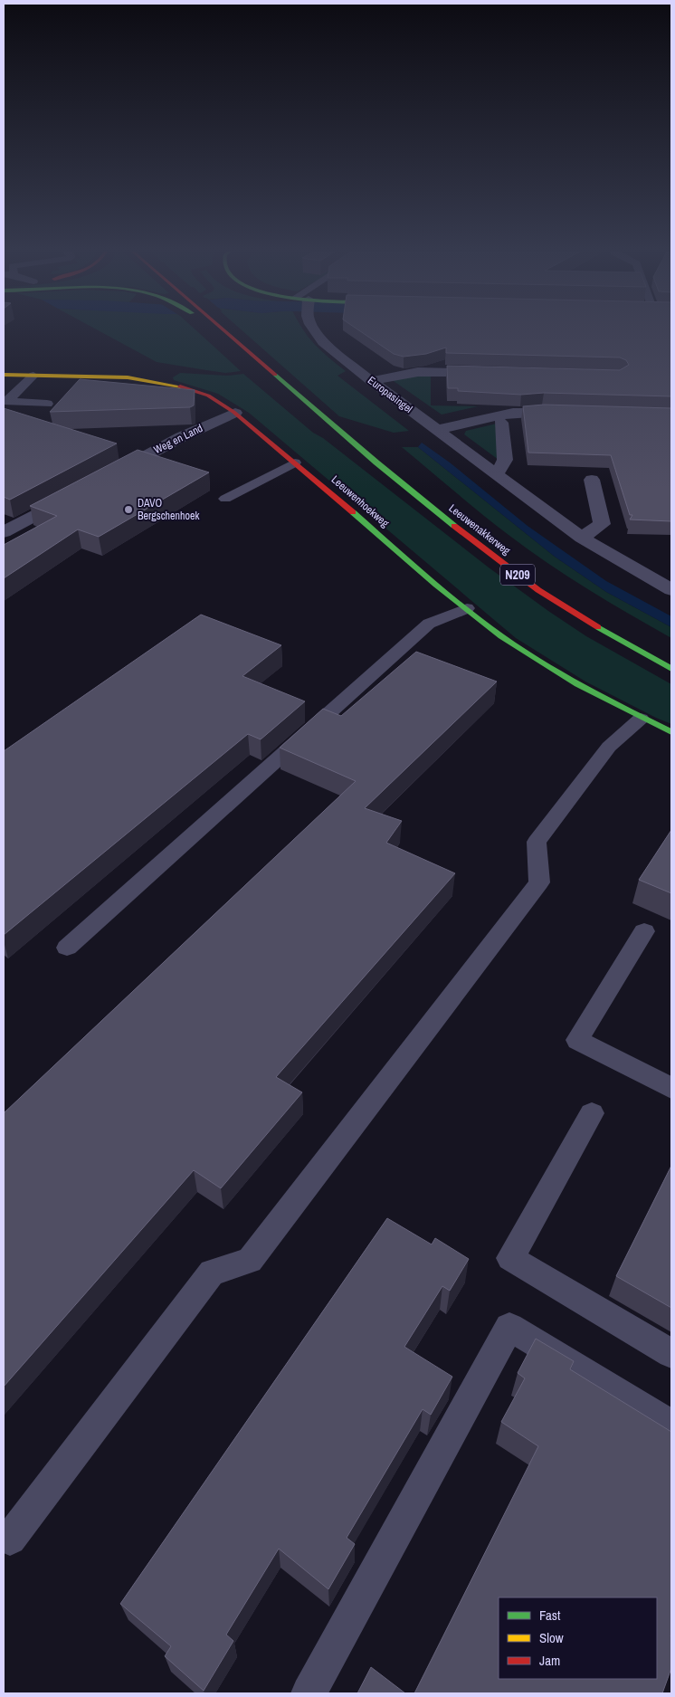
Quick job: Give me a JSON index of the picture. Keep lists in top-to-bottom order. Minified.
{"streets":{"main road":["Leeuwenhoekweg","Leeuwenakkerweg","N209"],"street":["Europasingel","Weg en Land"]},"crossings":[["Weg en Land","Leeuwenhoekweg"]],"places":["DAVO Bergschenhoek"],"legend":["Fast","Slow","Jam"]}
